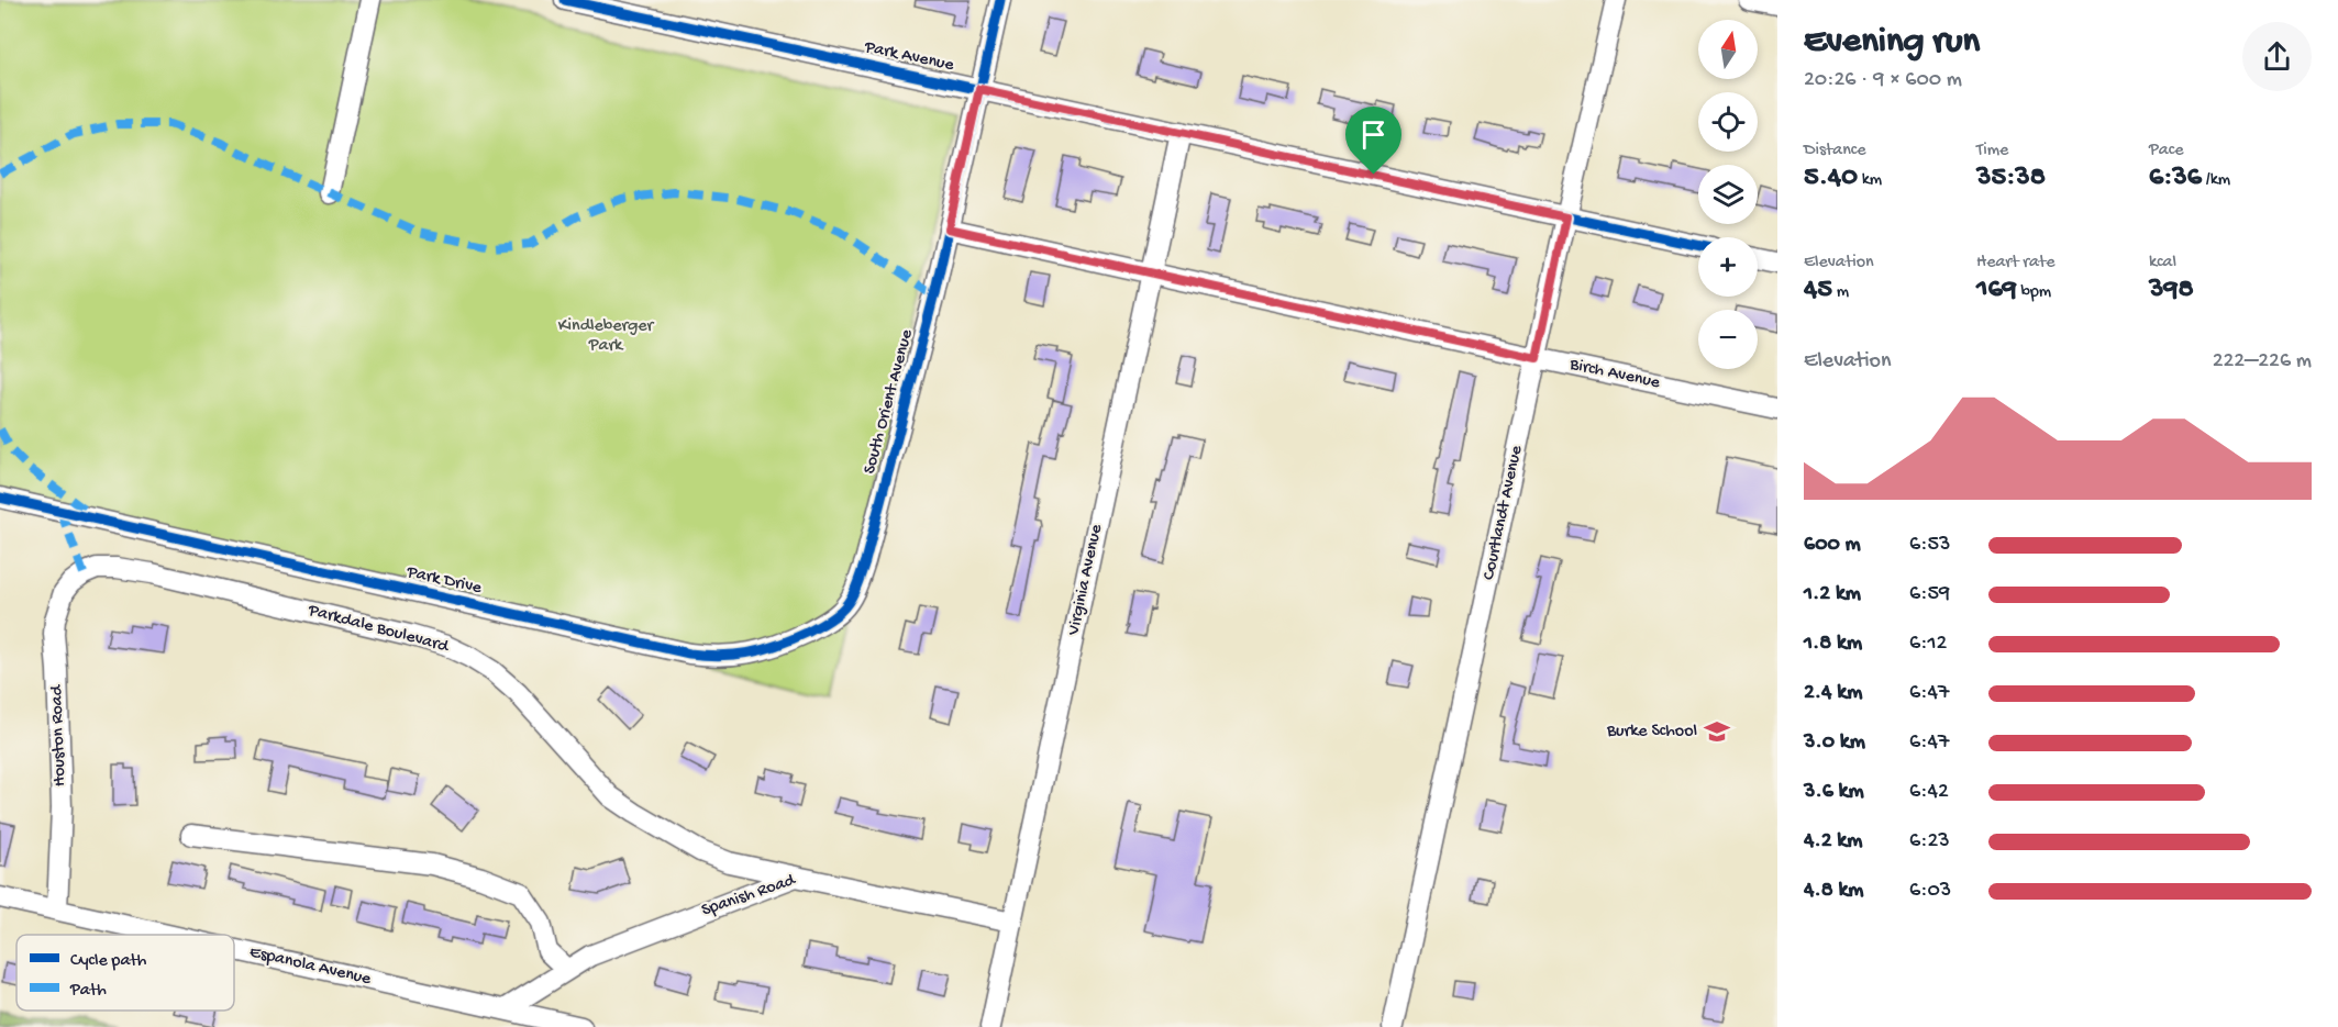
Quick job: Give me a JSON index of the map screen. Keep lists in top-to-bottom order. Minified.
{"streets":{"street":["Park Avenue","Birch Avenue","South Orient Avenue","Courtlandt Avenue","Virginia Avenue","Park Drive","Parkdale Boulevard","Houston Road","Spanish Road","Espanola Avenue"]},"crossings":[["Park Avenue","South Orient Avenue"],["Park Avenue","Courtlandt Avenue"],["Park Avenue","Virginia Avenue"],["Birch Avenue","South Orient Avenue"],["Birch Avenue","Courtlandt Avenue"],["Birch Avenue","Virginia Avenue"],["South Orient Avenue","Park Drive"],["Virginia Avenue","Spanish Road"],["Parkdale Boulevard","Houston Road"],["Parkdale Boulevard","Spanish Road"],["Houston Road","Espanola Avenue"],["Spanish Road","Espanola Avenue"]],"parks":["Kindleberger Park"],"places":{"school or university":["Burke School"]},"legend":["Cycle path","Path"],"north":"top","page":{"heading":["Evening run","20:26 · 9 × 600 m"],"map_buttons":["+","−"],"stats":[["Distance","5.40 km"],["Time","35:38"],["Pace","6:36 /km"],["Elevation","45 m"],["Heart rate","169 bpm"],["kcal","398"]],"chart":["Elevation","222–226 m"],"list":[{"name":"600 m","note":"6:53"},{"name":"1.2 km","note":"6:59"},{"name":"1.8 km","note":"6:12"},{"name":"2.4 km","note":"6:47"},{"name":"3.0 km","note":"6:47"},{"name":"3.6 km","note":"6:42"},{"name":"4.2 km","note":"6:23"},{"name":"4.8 km","note":"6:03"}]}}
